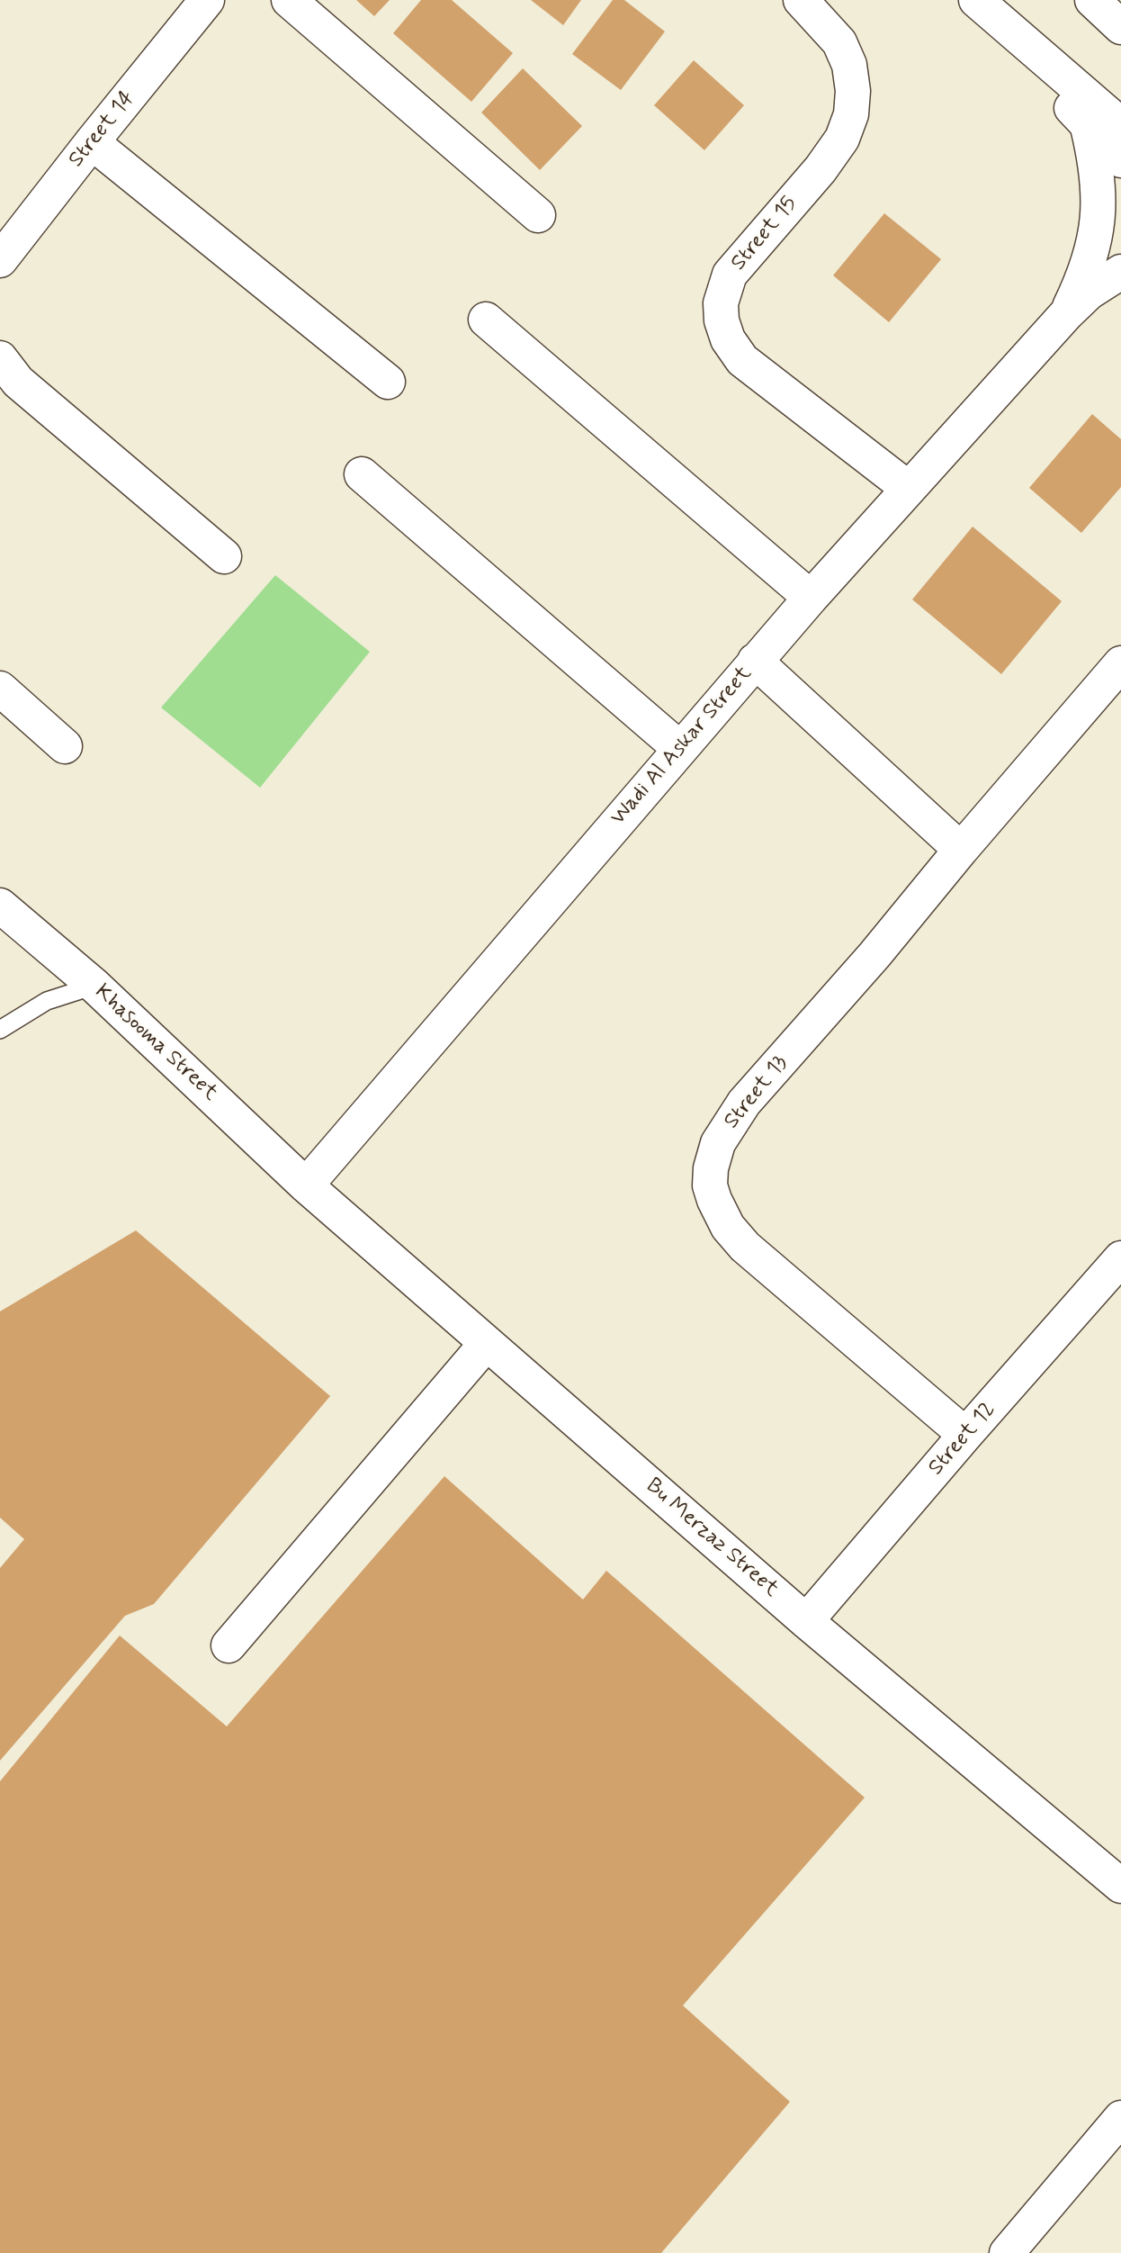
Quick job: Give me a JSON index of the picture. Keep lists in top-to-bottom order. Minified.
{"streets":{"street":["Street 14","Street 15","Wadi Al Askar Street","Khasooma Street","Street 13","Street 12","Bu Merzaz Street"]},"crossings":[["Street 15","Wadi Al Askar Street"],["Wadi Al Askar Street","Khasooma Street"],["Wadi Al Askar Street","Bu Merzaz Street"],["Khasooma Street","Bu Merzaz Street"],["Street 13","Street 12"],["Street 12","Bu Merzaz Street"]]}
